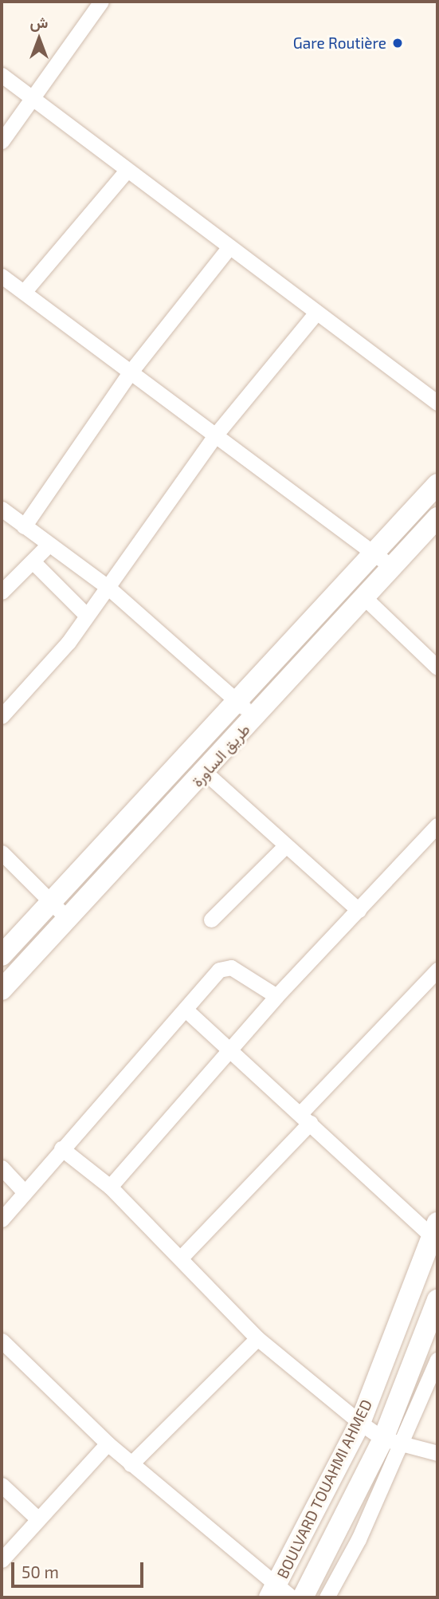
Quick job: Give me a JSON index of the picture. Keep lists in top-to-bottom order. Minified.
{"streets":{"main road":["طريق الساورة","BOULVARD TOUAHMI AHMED"]},"places":["Gare Routière"],"scale_bar":"50 m","north":"top"}
